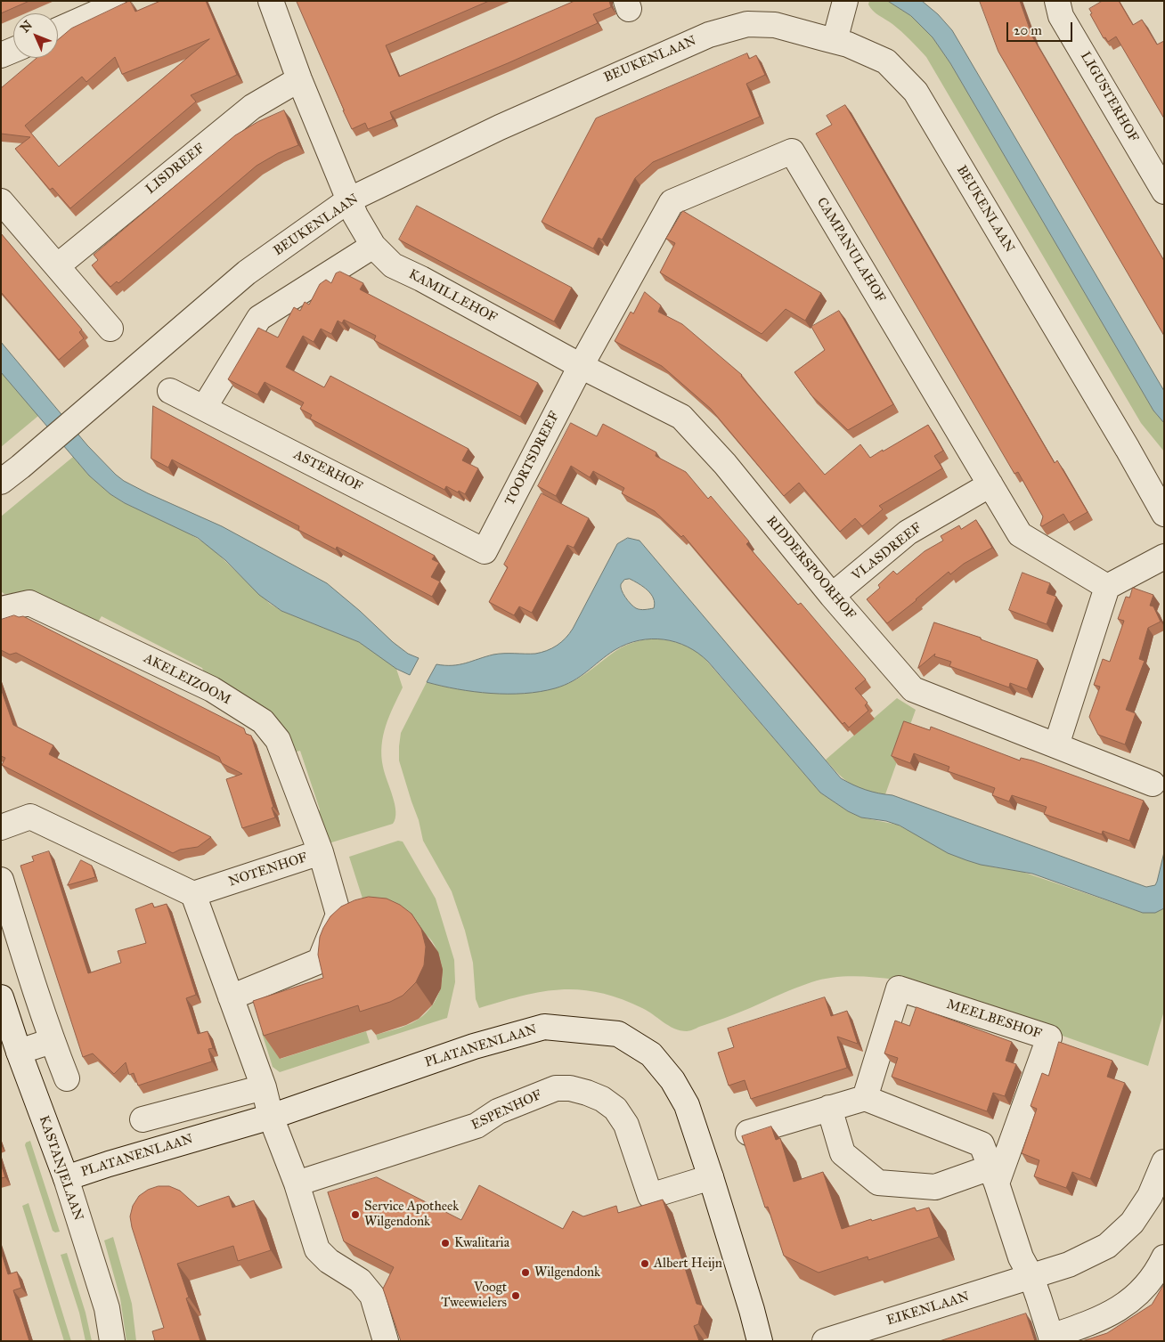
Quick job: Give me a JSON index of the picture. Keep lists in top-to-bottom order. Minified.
{"streets":{"street":["BEUKENLAAN","LIGUSTERHOF","LISDREEF","CAMPANULAHOF","KAMILLEHOF","TOORTSDREEF","ASTERHOF","VLASDREEF","RIDDERSPOORHOF","AKELEIZOOM","NOTENHOF","MEELBESHOF","PLATANENLAAN","ESPENHOF","KASTANJELAAN","EIKENLAAN"]},"crossings":[["BEUKENLAAN","KAMILLEHOF"],["CAMPANULAHOF","KAMILLEHOF"],["CAMPANULAHOF","TOORTSDREEF"],["CAMPANULAHOF","VLASDREEF"],["CAMPANULAHOF","RIDDERSPOORHOF"],["KAMILLEHOF","TOORTSDREEF"],["KAMILLEHOF","RIDDERSPOORHOF"],["TOORTSDREEF","ASTERHOF"],["TOORTSDREEF","RIDDERSPOORHOF"],["VLASDREEF","RIDDERSPOORHOF"],["AKELEIZOOM","NOTENHOF"],["PLATANENLAAN","ESPENHOF"],["PLATANENLAAN","KASTANJELAAN"]],"places":["Service Apotheek Wilgendonk","Kwalitaria","Albert Heijn","Wilgendonk","Voogt Tweewielers"],"scale_bar":"20 m","north":"top left"}
